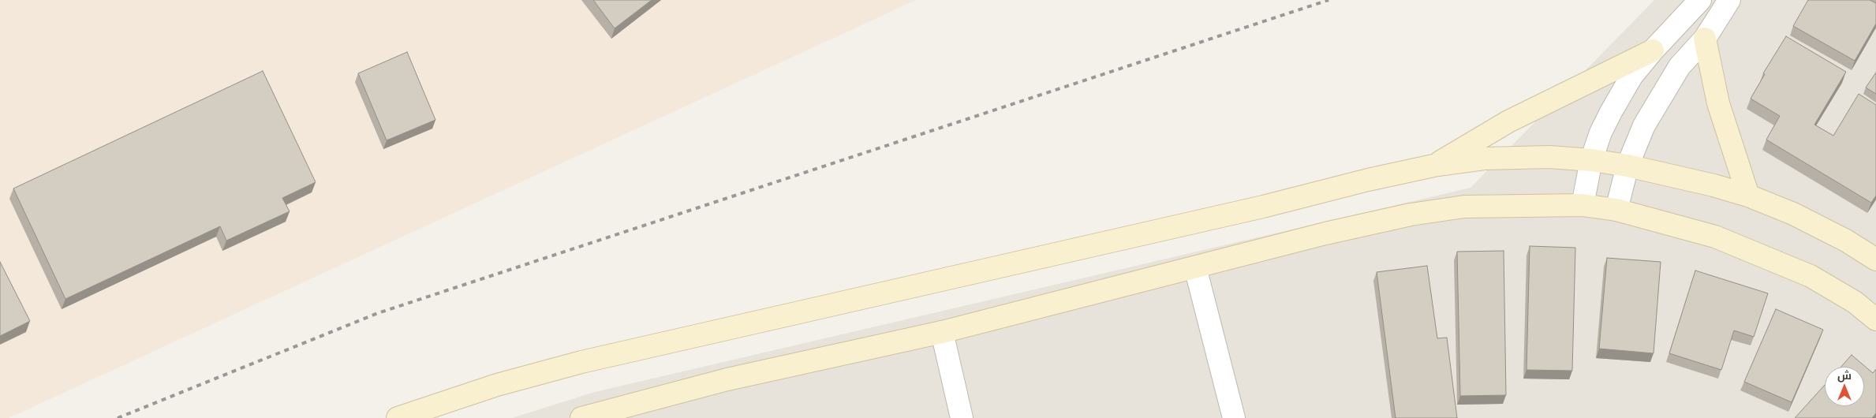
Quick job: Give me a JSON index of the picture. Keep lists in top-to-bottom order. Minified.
{"north":"top"}
